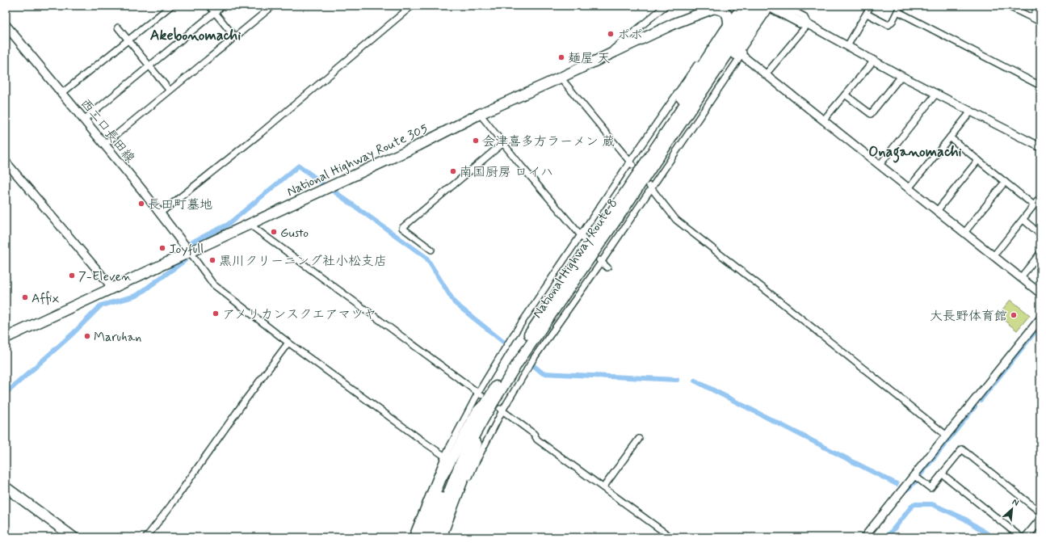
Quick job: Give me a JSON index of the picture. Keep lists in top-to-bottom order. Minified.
{"streets":{"main road":["西二口長田線","National Highway Route 305","National Highway Route 8"]},"crossings":[["西二口長田線","National Highway Route 305"]],"districts":["Akebonomachi","Onaganomachi"],"places":["ポポ","麺屋 天","会津喜多方ラーメン 蔵","南国厨房 ロイハ","長田町墓地","Gusto","Joyfull","黒川クリーニング社小松支店","7-Eleven","Affix","アメリカンスクエアマツヤ","大長野体育館","Maruhan"],"north":"top right"}
